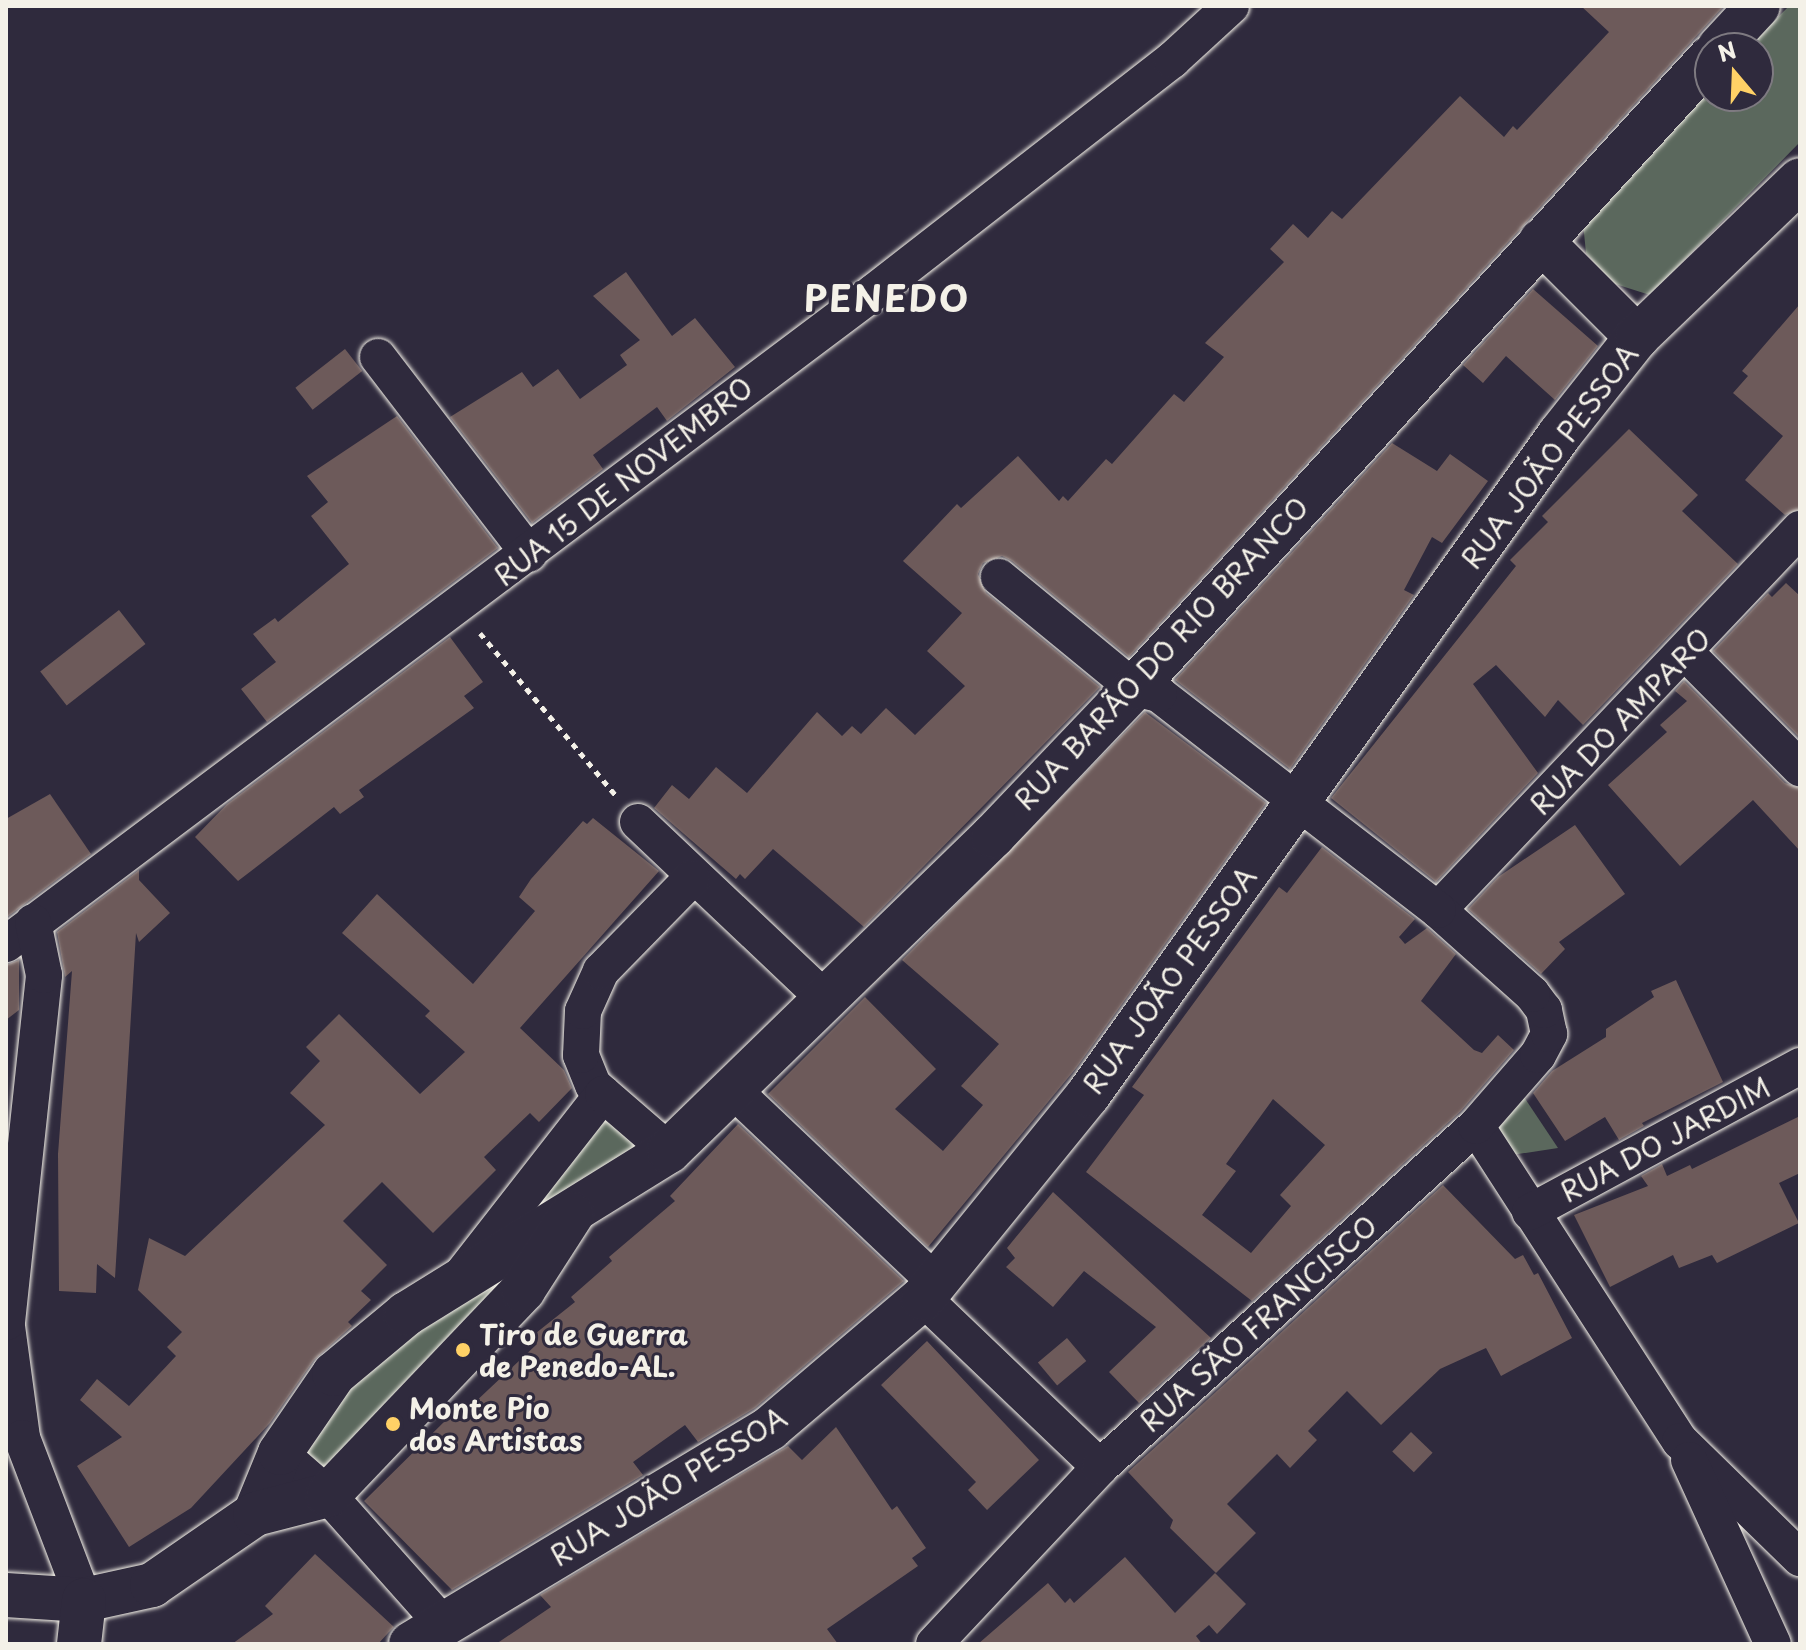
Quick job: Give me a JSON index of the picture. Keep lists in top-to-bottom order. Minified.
{"streets":{"main road":["RUA JOÃO PESSOA","RUA BARÃO DO RIO BRANCO"],"street":["RUA 15 DE NOVEMBRO","RUA DO AMPARO","RUA DO JARDIM","RUA SÃO FRANCISCO"]},"crossings":[["RUA DO AMPARO","RUA SÃO FRANCISCO"]],"districts":["PENEDO"],"places":["Tiro de Guerra de Penedo-AL.","Monte Pio dos Artistas"],"north":"top"}
